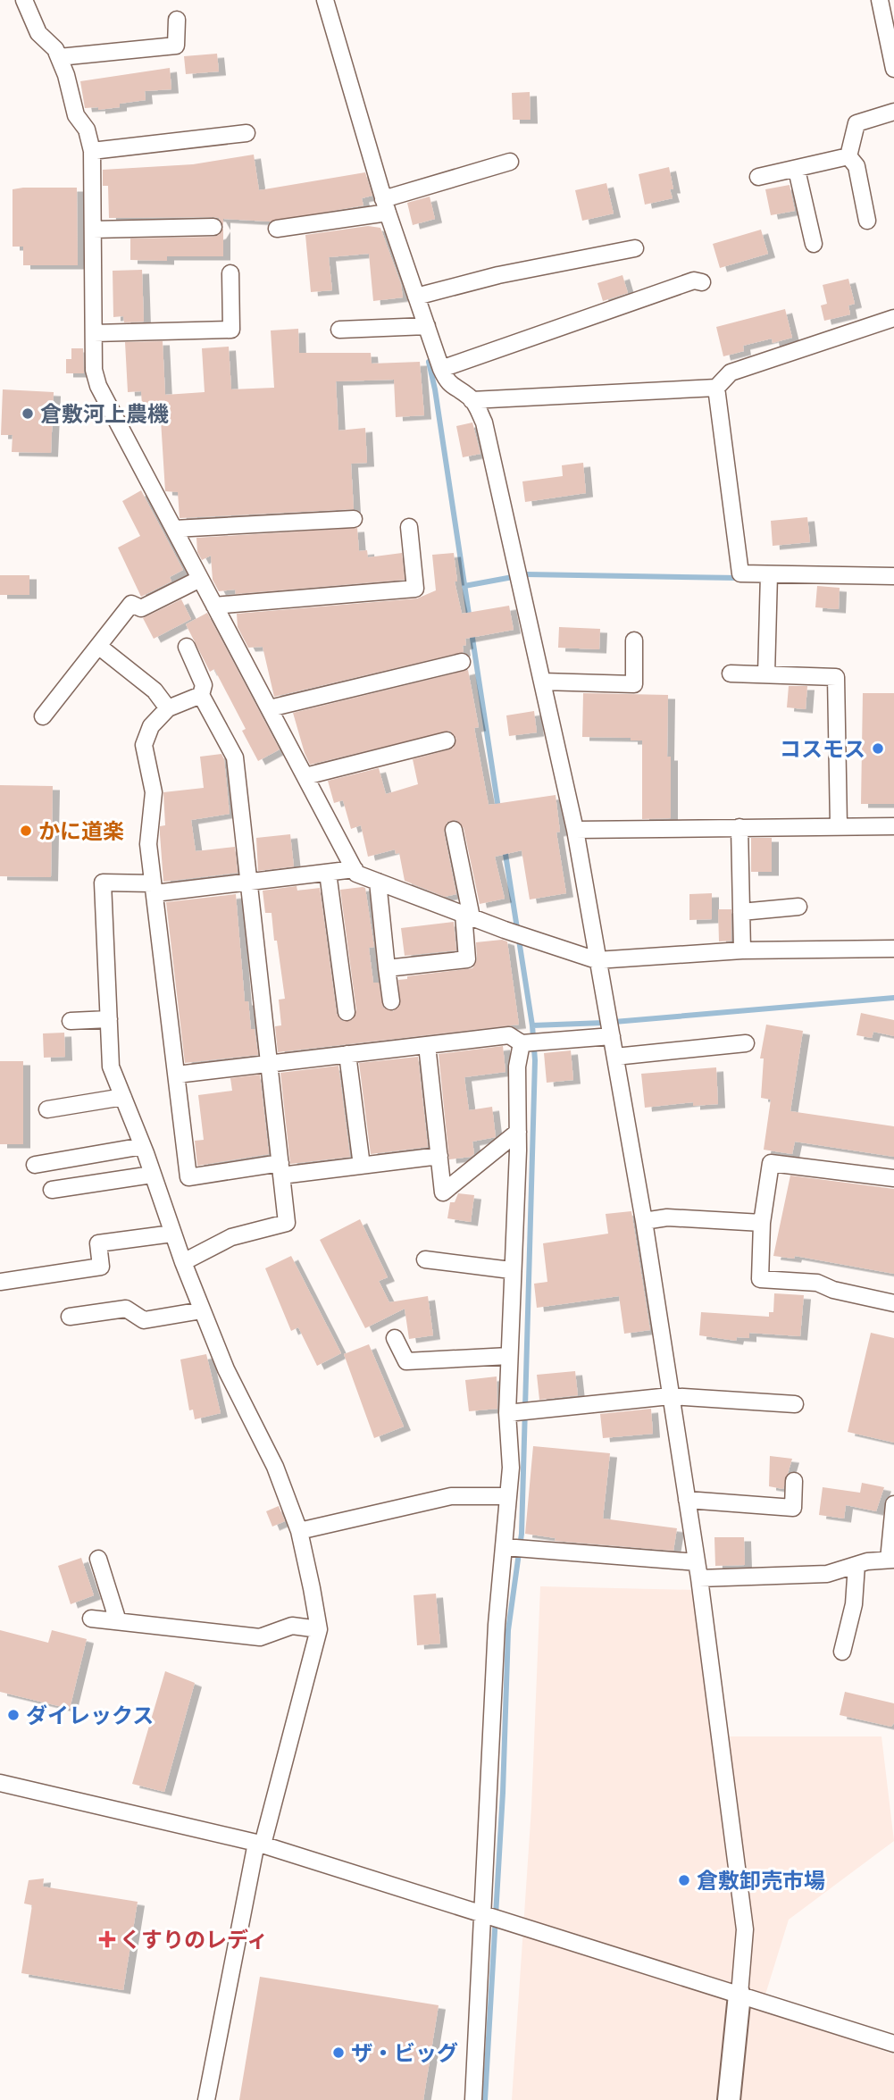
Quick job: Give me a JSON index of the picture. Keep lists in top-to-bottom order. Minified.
{"places":{"other":["倉敷河上農機","コスモス","かに道楽","ダイレックス","倉敷卸売市場","ザ・ビッグ"],"health":["くすりのレディ"]}}
